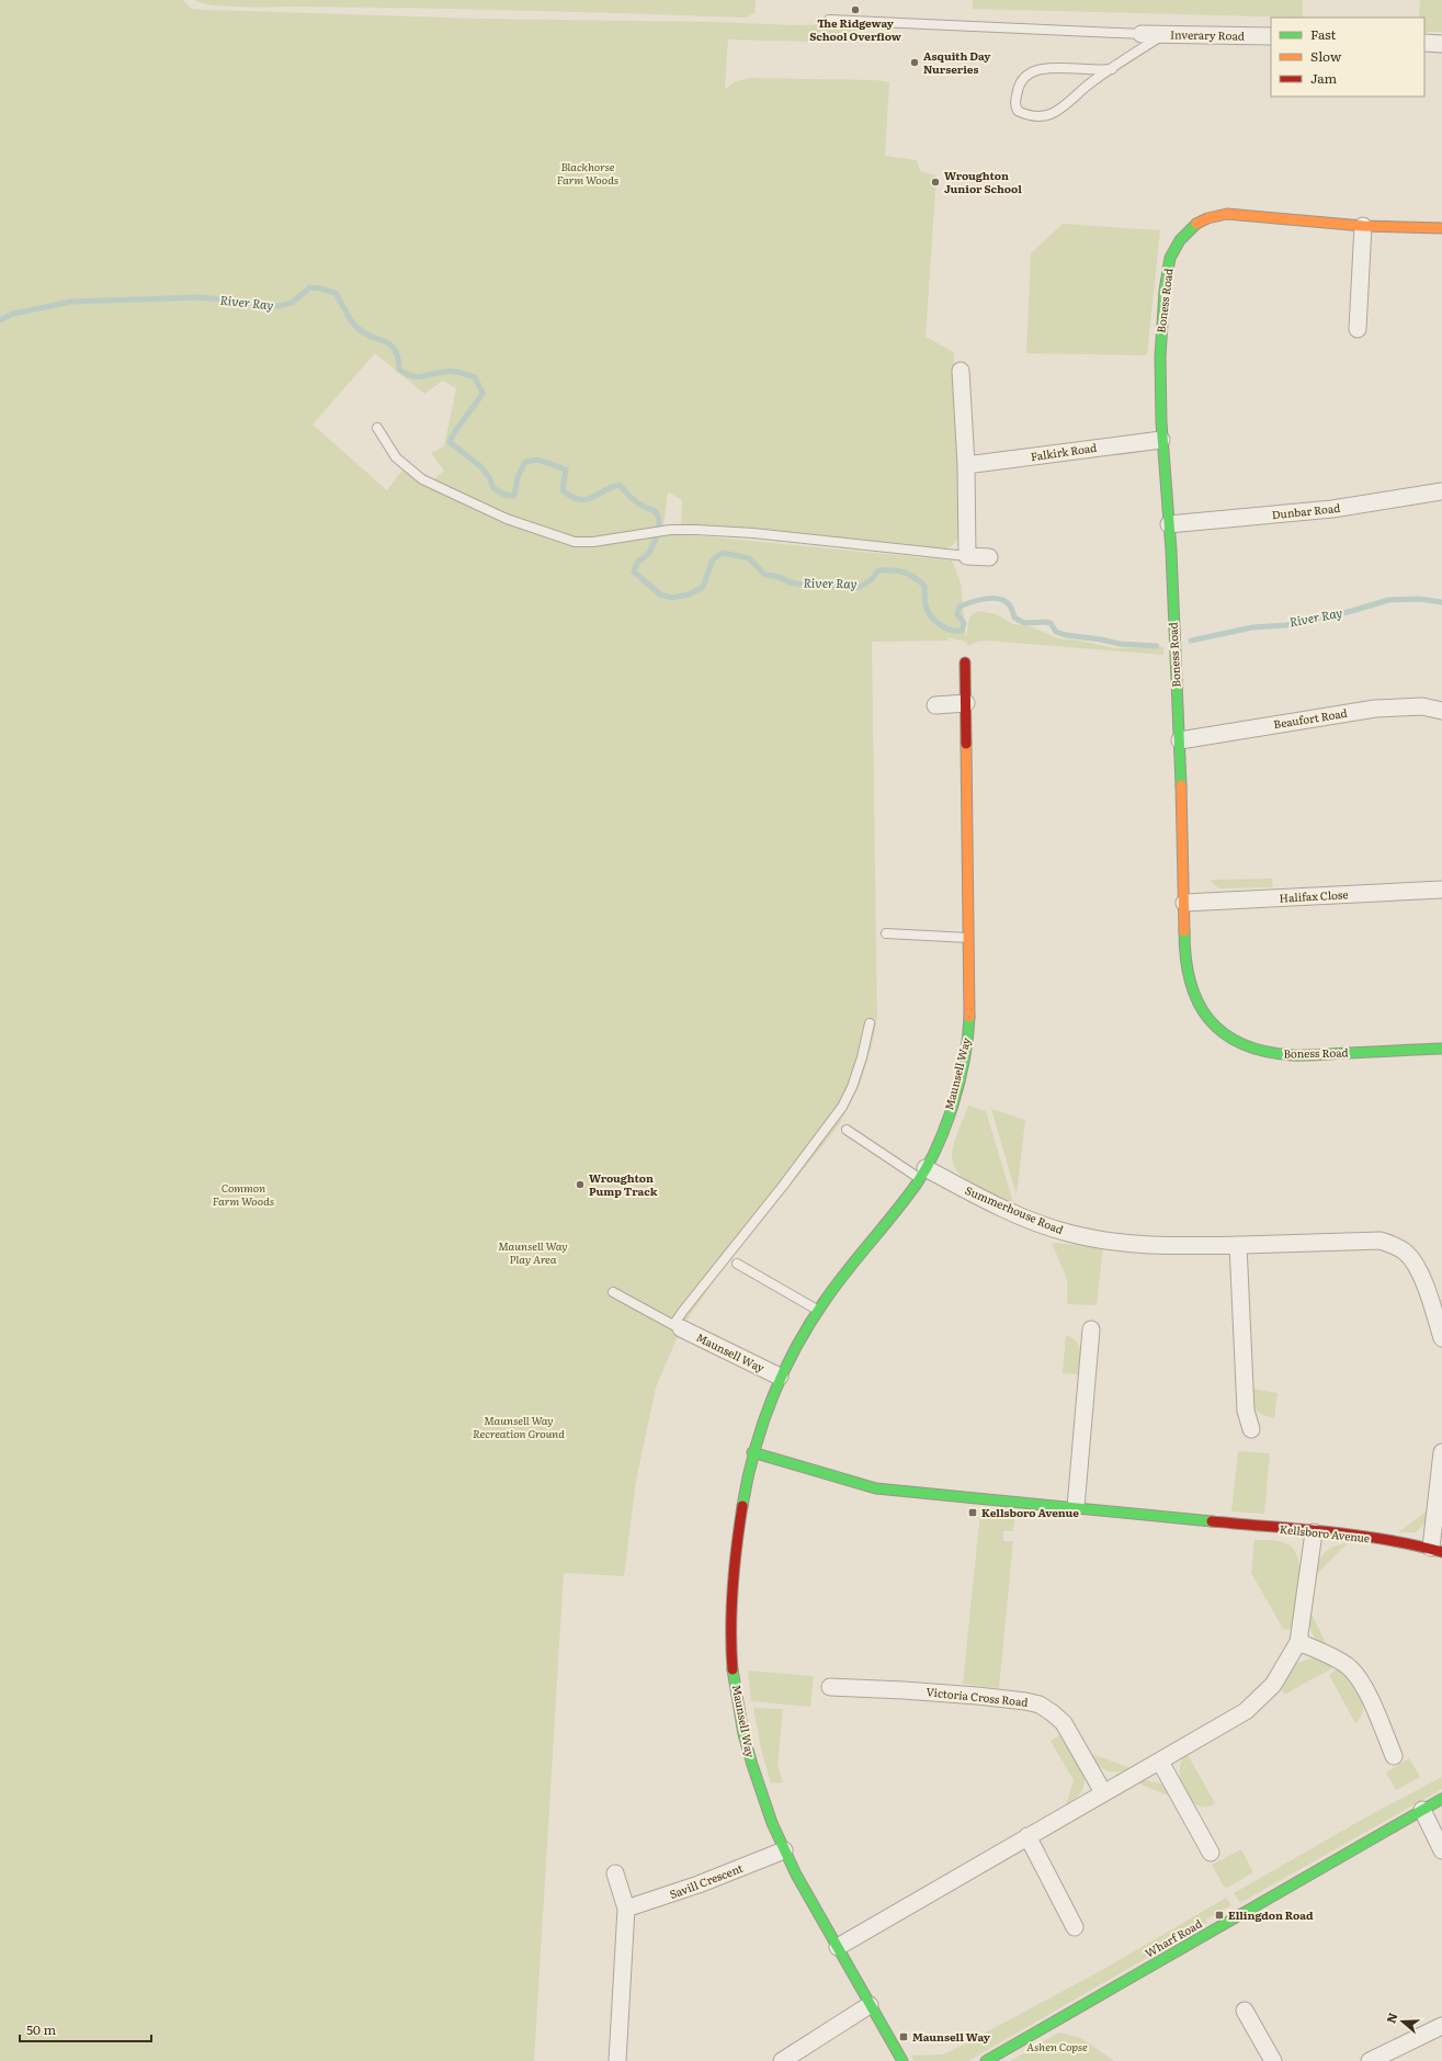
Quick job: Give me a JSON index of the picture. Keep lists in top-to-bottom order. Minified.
{"streets":{"street":["Inverary Road","Boness Road","Falkirk Road","Dunbar Road","Beaufort Road","Halifax Close","Maunsell Way","Summerhouse Road","Kellsboro Avenue","Victoria Cross Road","Savill Crescent","Wharf Road"]},"crossings":[["Boness Road","Falkirk Road"],["Boness Road","Dunbar Road"],["Boness Road","Beaufort Road"],["Boness Road","Halifax Close"],["Maunsell Way","Summerhouse Road"],["Maunsell Way","Kellsboro Avenue"],["Maunsell Way","Savill Crescent"]],"water":["River Ray"],"parks":["Blackhorse Farm Woods","Common Farm Woods","Maunsell Way Play Area","Maunsell Way Recreation Ground","Ashen Copse"],"places":{"other":["The Ridgeway School Overflow","Asquith Day Nurseries","Wroughton Junior School","Wroughton Pump Track"],"transit":["Kellsboro Avenue","Ellingdon Road","Maunsell Way"]},"legend":["Fast","Slow","Jam"],"scale_bar":"50 m","north":"left"}
